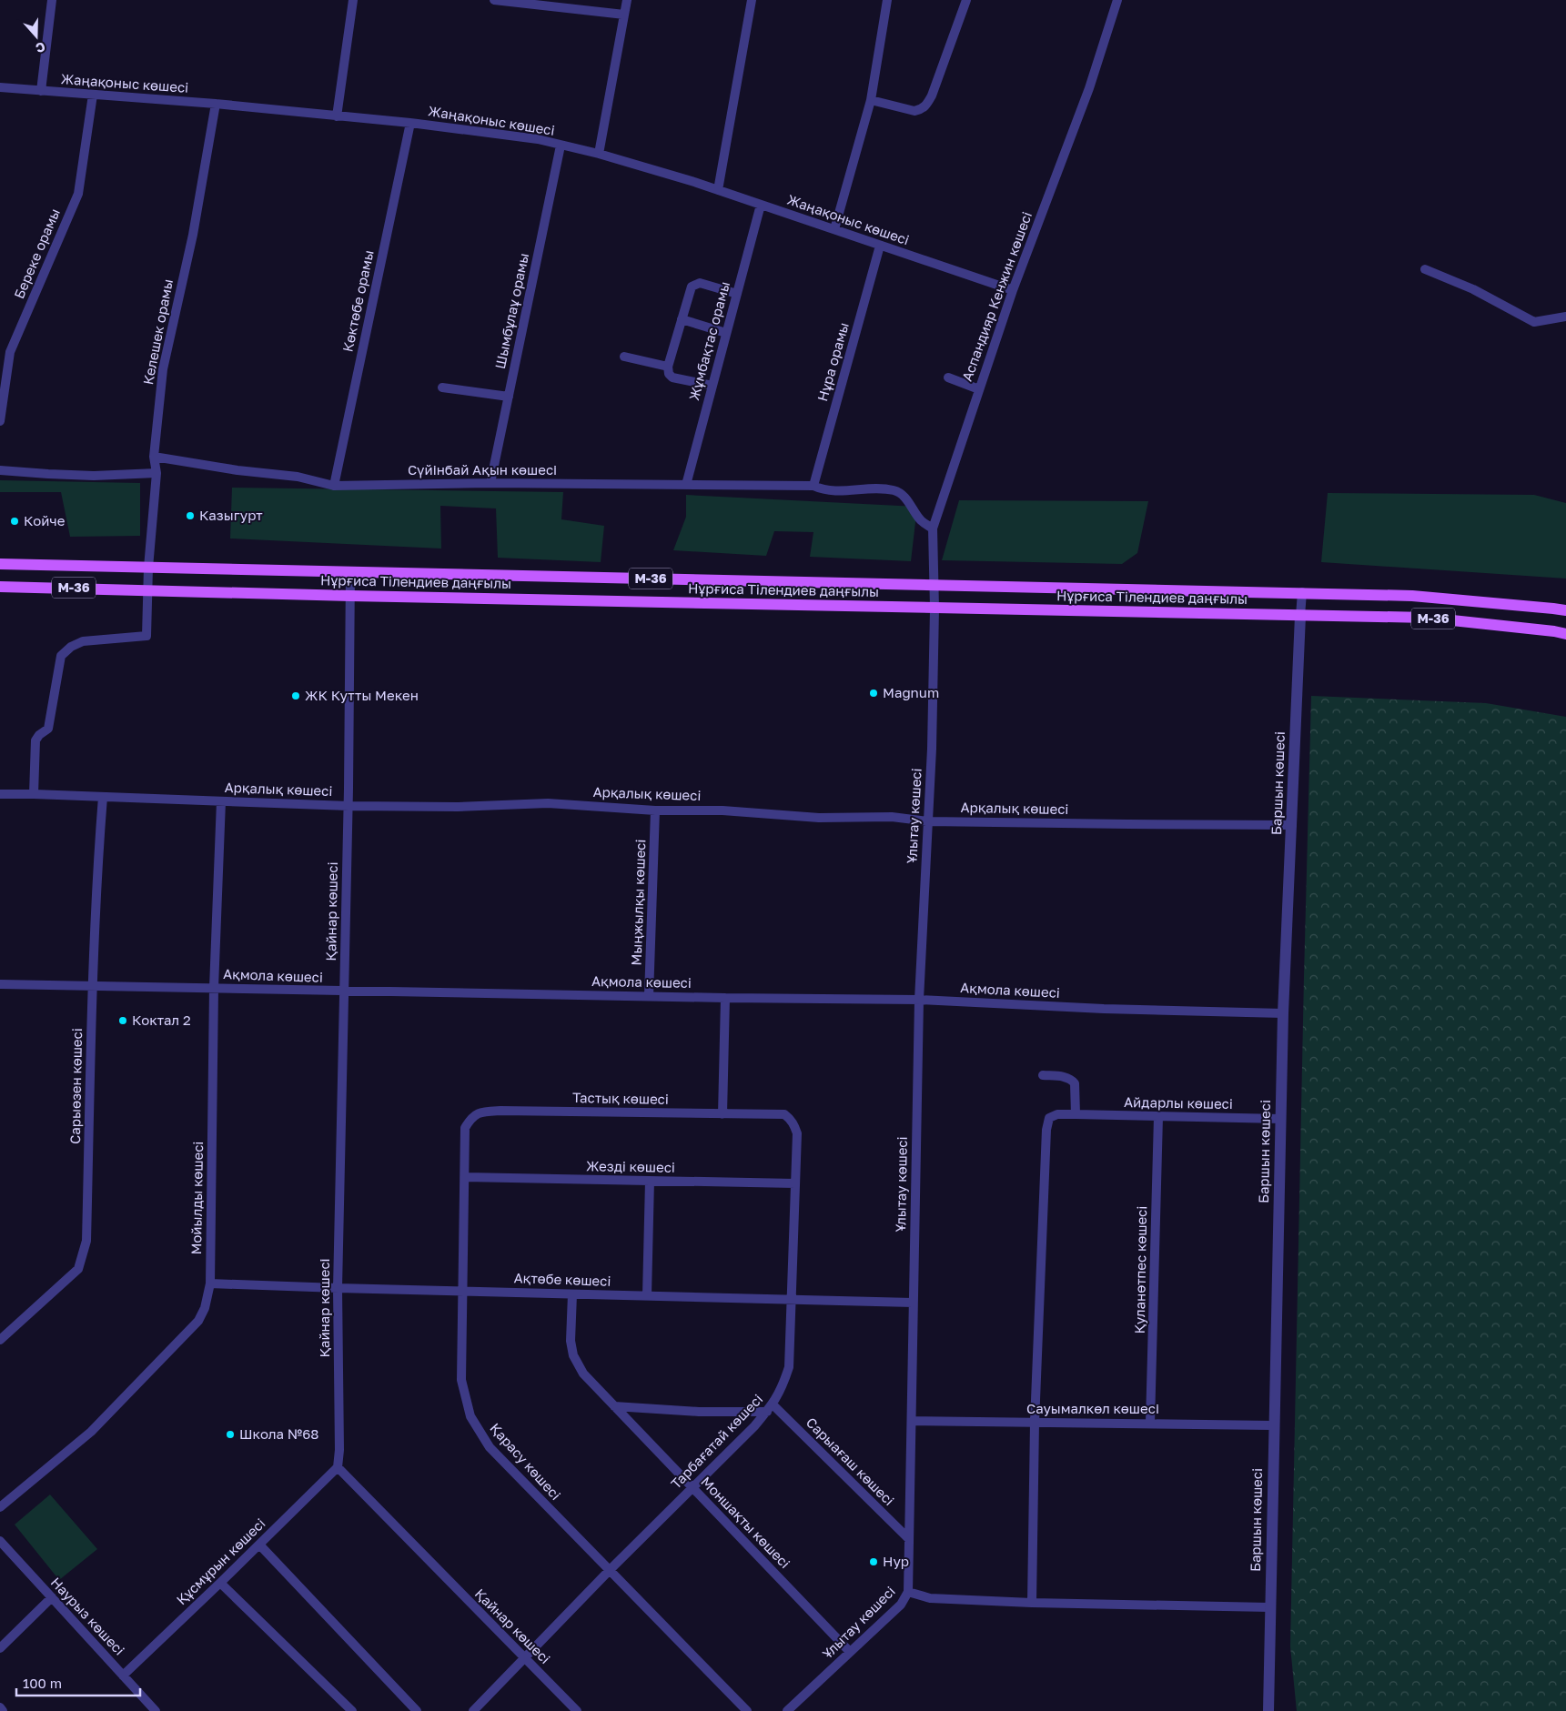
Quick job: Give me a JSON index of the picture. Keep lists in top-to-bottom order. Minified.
{"streets":{"main road":["M-36","Нұрғиса Тілендиев даңғылы"],"street":["Жаңақоныс көшесі","Береке орамы","Аспандияр Кенжин көшесі","Көктөбе орамы","Шымбұлаұ орамы","Келешек орамы","Жұмбақтас орамы","Нұра орамы","Сүйінбай Ақын көшесі","Баршын көшесі","Арқалық көшесі","Ұлытау көшесі","Мыңжылқы көшесі","Қайнар көшесі","Ақмола көшесі","Сарыөзен көшесі","Тастық көшесі","Айдарлы көшесі","Жезді көшесі","Мойылды көшесі","Қуланөтпес көшесі","Ақтөбе көшесі","Сауымалкөл көшесі","Тарбағатай көшесі","Қарасу көшесі","Сарыағаш көшесі","Моншақты көшесі","Құсмұрын көшесі","Наурыз көшесі"]},"crossings":[["Жаңақоныс көшесі","Береке орамы"],["Жаңақоныс көшесі","Аспандияр Кенжин көшесі"],["Жаңақоныс көшесі","Көктөбе орамы"],["Жаңақоныс көшесі","Шымбұлаұ орамы"],["Жаңақоныс көшесі","Келешек орамы"],["Жаңақоныс көшесі","Жұмбақтас орамы"],["Жаңақоныс көшесі","Нұра орамы"],["Аспандияр Кенжин көшесі","Сүйінбай Ақын көшесі"],["Аспандияр Кенжин көшесі","Нұрғиса Тілендиев даңғылы"],["Аспандияр Кенжин көшесі","Ұлытау көшесі"],["Көктөбе орамы","Сүйінбай Ақын көшесі"],["Шымбұлаұ орамы","Сүйінбай Ақын көшесі"],["Келешек орамы","Сүйінбай Ақын көшесі"],["Келешек орамы","Нұрғиса Тілендиев даңғылы"],["Жұмбақтас орамы","Сүйінбай Ақын көшесі"],["Нұра орамы","Сүйінбай Ақын көшесі"],["Нұрғиса Тілендиев даңғылы","Баршын көшесі"],["Нұрғиса Тілендиев даңғылы","Ұлытау көшесі"],["Нұрғиса Тілендиев даңғылы","Қайнар көшесі"],["Баршын көшесі","Арқалық көшесі"],["Баршын көшесі","Ақмола көшесі"],["Баршын көшесі","Айдарлы көшесі"],["Баршын көшесі","Сауымалкөл көшесі"],["Арқалық көшесі","Ұлытау көшесі"],["Арқалық көшесі","Мыңжылқы көшесі"],["Арқалық көшесі","Қайнар көшесі"],["Арқалық көшесі","Сарыөзен көшесі"],["Арқалық көшесі","Мойылды көшесі"],["Ұлытау көшесі","Ақмола көшесі"],["Ұлытау көшесі","Ақтөбе көшесі"],["Ұлытау көшесі","Сауымалкөл көшесі"],["Ұлытау көшесі","Сарыағаш көшесі"],["Ұлытау көшесі","Моншақты көшесі"],["Мыңжылқы көшесі","Ақмола көшесі"],["Қайнар көшесі","Ақмола көшесі"],["Қайнар көшесі","Ақтөбе көшесі"],["Қайнар көшесі","Тарбағатай көшесі"],["Қайнар көшесі","Құсмұрын көшесі"],["Ақмола көшесі","Сарыөзен көшесі"],["Ақмола көшесі","Мойылды көшесі"],["Тастық көшесі","Тарбағатай көшесі"],["Тастық көшесі","Қарасу көшесі"],["Айдарлы көшесі","Қуланөтпес көшесі"],["Айдарлы көшесі","Сауымалкөл көшесі"],["Жезді көшесі","Тарбағатай көшесі"],["Жезді көшесі","Қарасу көшесі"],["Мойылды көшесі","Ақтөбе көшесі"],["Қуланөтпес көшесі","Сауымалкөл көшесі"],["Ақтөбе көшесі","Тарбағатай көшесі"],["Ақтөбе көшесі","Қарасу көшесі"],["Ақтөбе көшесі","Моншақты көшесі"],["Тарбағатай көшесі","Қарасу көшесі"],["Тарбағатай көшесі","Сарыағаш көшесі"],["Тарбағатай көшесі","Моншақты көшесі"],["Құсмұрын көшесі","Наурыз көшесі"]],"places":["Казыгурт","Койче","Magnum","ЖК Кутты Мекен","Коктал 2","Школа №68","Нур"],"scale_bar":"100 m","north":"bottom"}
